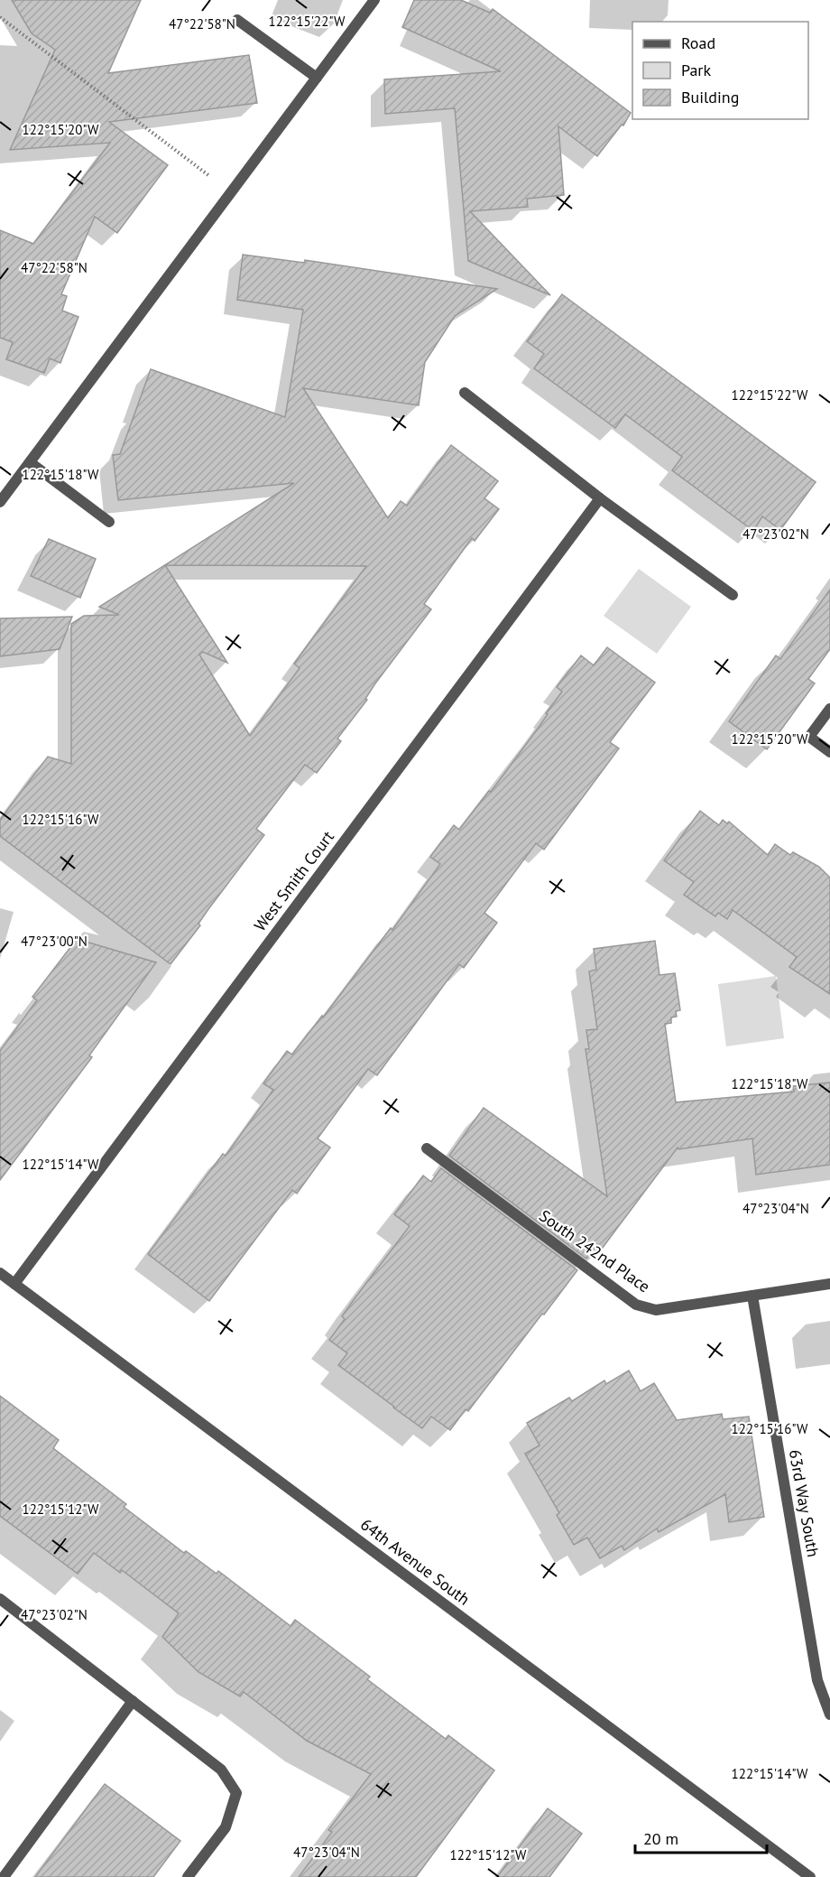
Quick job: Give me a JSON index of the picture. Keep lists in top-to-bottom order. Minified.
{"streets":{"street":["West Smith Court","South 242nd Place","63rd Way South","64th Avenue South"]},"crossings":[["West Smith Court","64th Avenue South"],["South 242nd Place","63rd Way South"]],"legend":["Road","Park","Building"],"scale_bar":"20 m","coordinates":["122°15'22\"W","47°22'58\"N","122°15'20\"W","122°15'18\"W","47°23'02\"N","122°15'16\"W","47°23'00\"N","122°15'14\"W","47°23'04\"N","122°15'12\"W"]}
